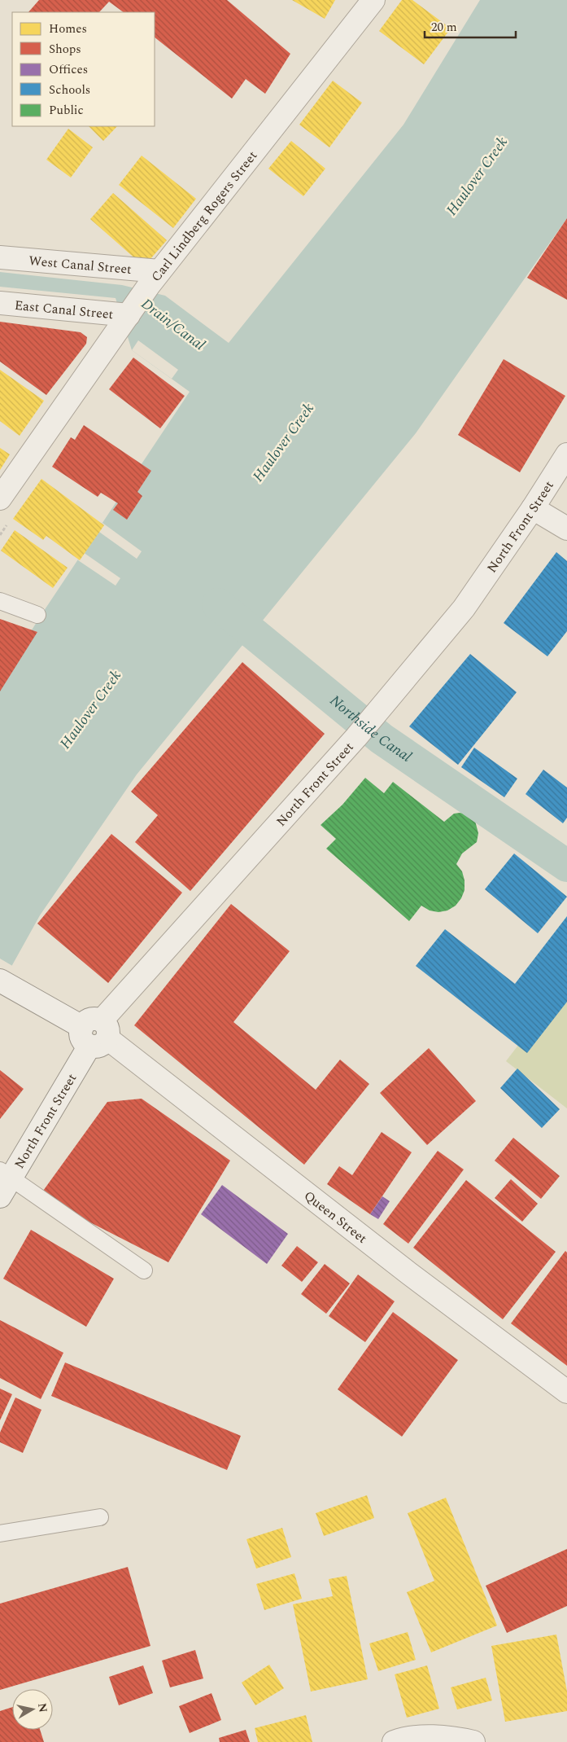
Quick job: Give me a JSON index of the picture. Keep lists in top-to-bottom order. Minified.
{"streets":{"street":["Carl Lindberg Rogers Street","West Canal Street","East Canal Street","North Front Street","Queen Street"]},"crossings":[["Carl Lindberg Rogers Street","West Canal Street"],["Carl Lindberg Rogers Street","East Canal Street"],["North Front Street","Queen Street"]],"water":["Haulover Creek","Drain/Canal","Northside Canal"],"legend":["Homes","Shops","Offices","Schools","Public"],"scale_bar":"20 m","north":"right"}
